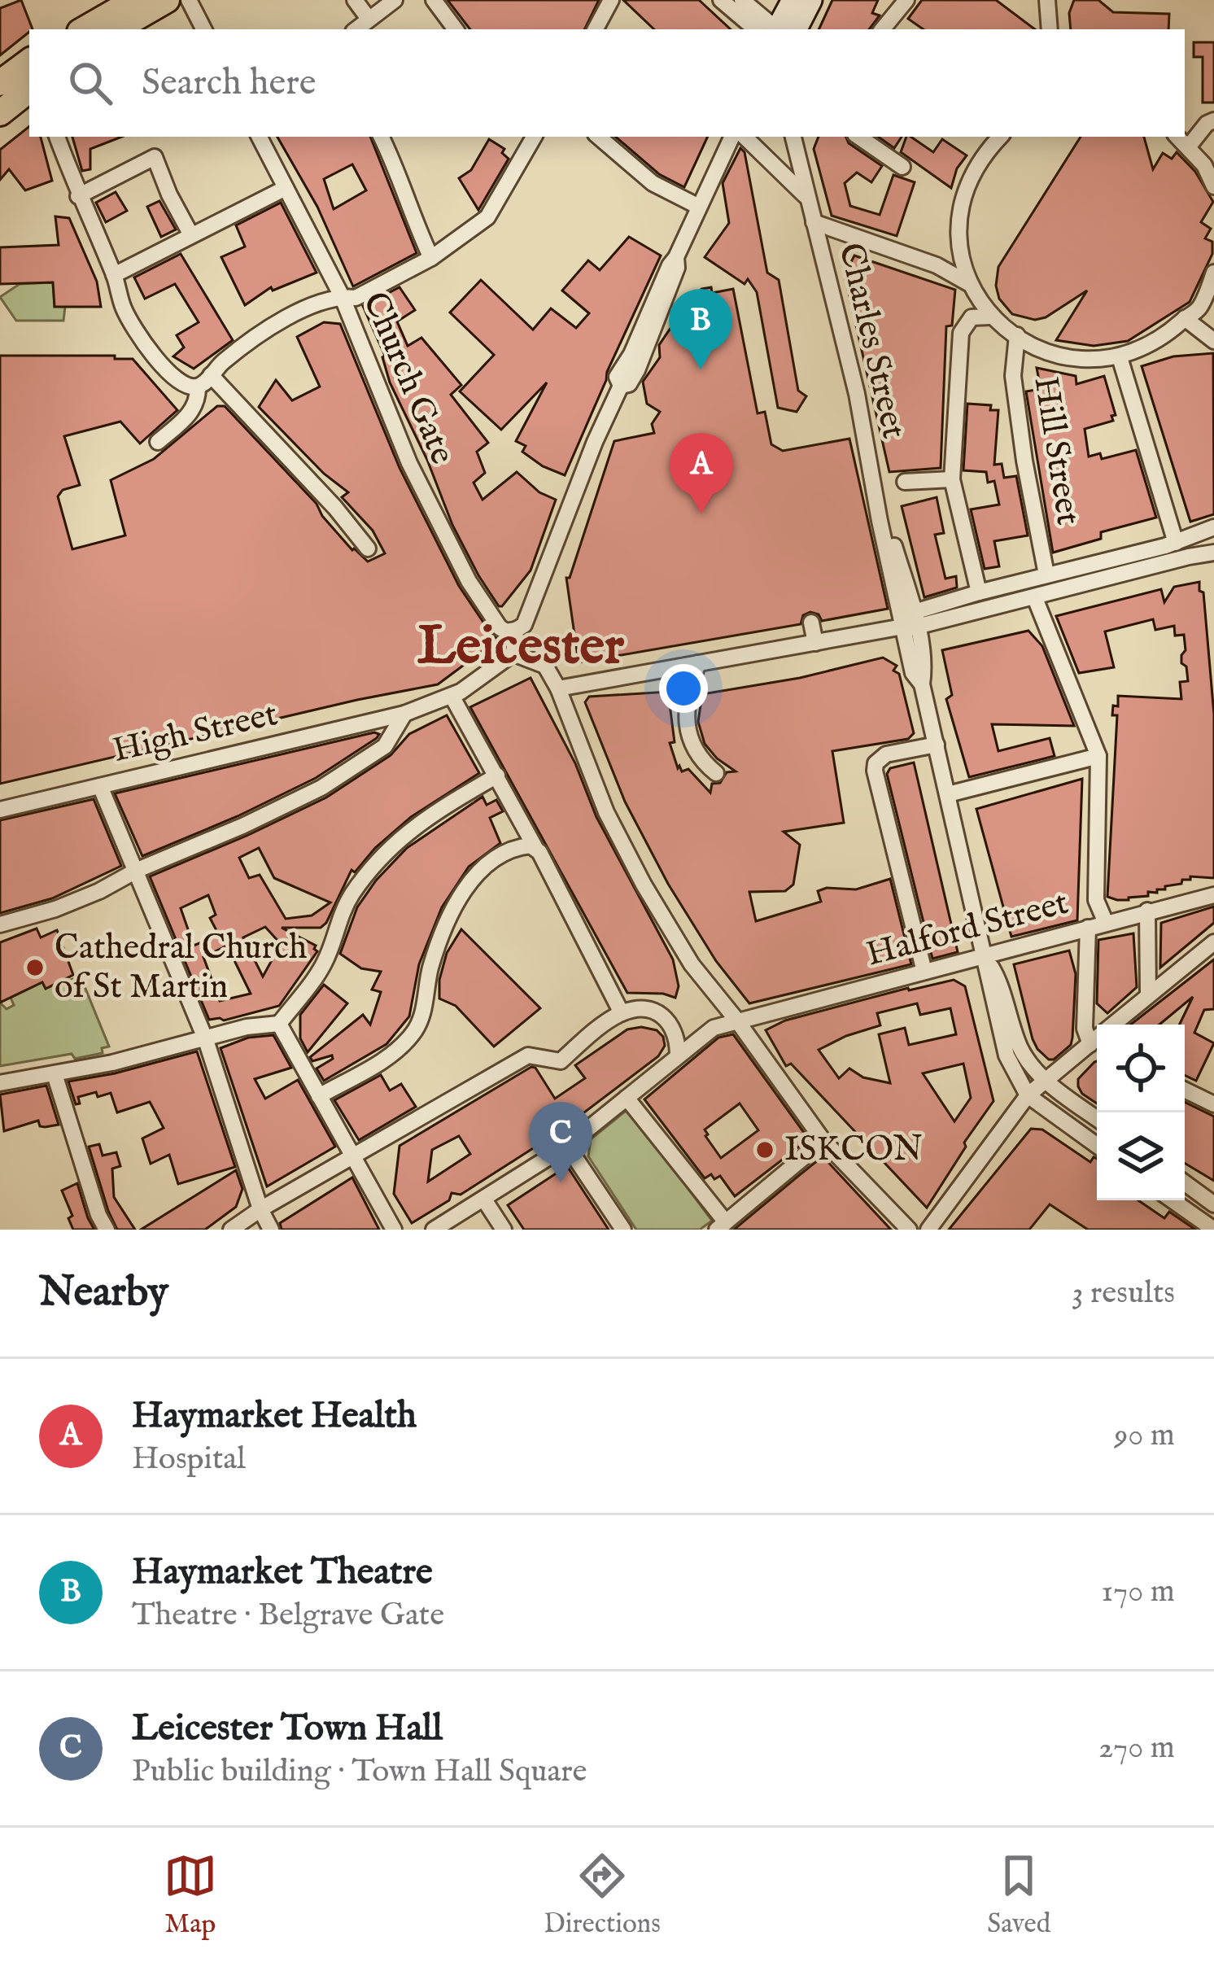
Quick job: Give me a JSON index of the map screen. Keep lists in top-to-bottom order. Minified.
{"streets":{"street":["Charles Street","Church Gate","Hill Street","High Street","Halford Street"]},"crossings":[["Charles Street","Halford Street"]],"districts":["Leicester"],"places":["Cathedral Church of St Martin","ISKCON"],"page":{"search":"Search here","pins":["B","A","C"],"heading":["Nearby","3 results"],"list":[{"mark":"A","name":"Haymarket Health","note":"Hospital","value":"90 m"},{"mark":"B","name":"Haymarket Theatre","note":"Theatre · Belgrave Gate","value":"170 m"},{"mark":"C","name":"Leicester Town Hall","note":"Public building · Town Hall Square","value":"270 m"}],"nav":["Map","Directions","Saved"]}}
